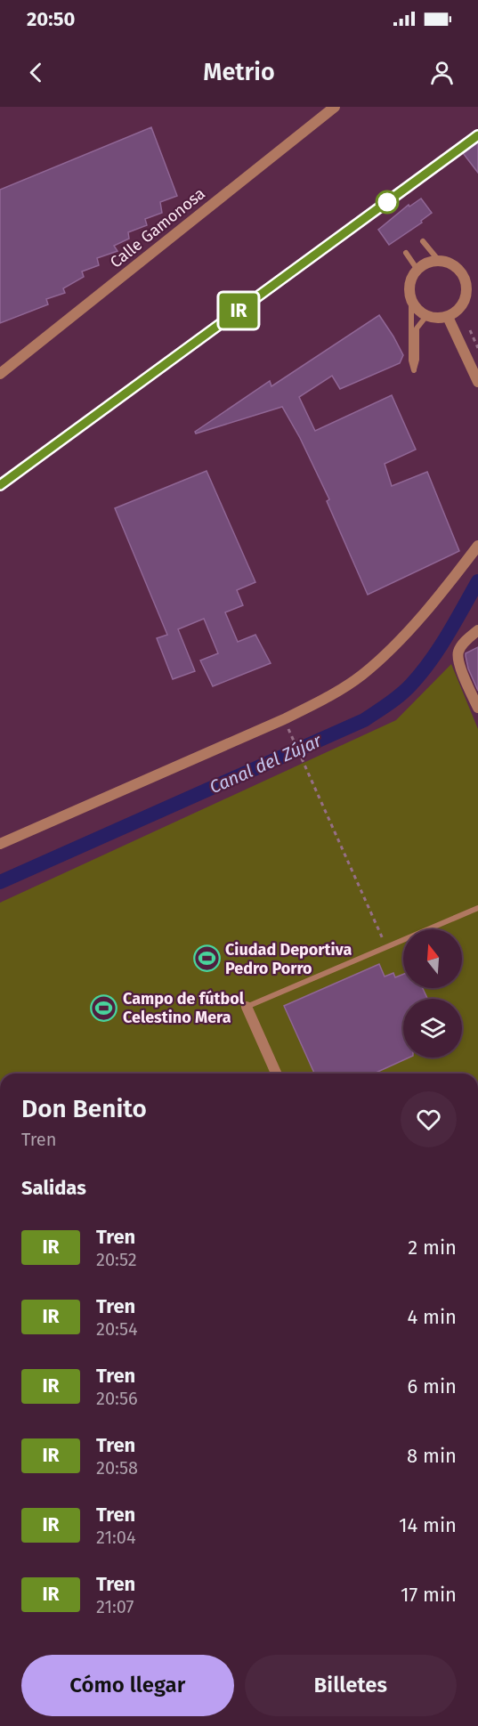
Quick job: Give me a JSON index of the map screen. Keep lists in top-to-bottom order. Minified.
{"streets":{"street":["Calle Gamonosa"]},"water":["Canal del Zújar"],"places":{"sports":["Ciudad Deportiva Pedro Porro","Campo de fútbol Celestino Mera"]},"north":"top","page":{"status":"20:50","header":"Metrio","on_map":"IR","heading":[["Don Benito","Tren"],"Salidas"],"list":[{"mark":"IR","name":"Tren","note":"20:52","value":"2 min"},{"mark":"IR","name":"Tren","note":"20:54","value":"4 min"},{"mark":"IR","name":"Tren","note":"20:56","value":"6 min"},{"mark":"IR","name":"Tren","note":"20:58","value":"8 min"},{"mark":"IR","name":"Tren","note":"21:04","value":"14 min"},{"mark":"IR","name":"Tren","note":"21:07","value":"17 min"}],"buttons":["Cómo llegar","Billetes"]}}
